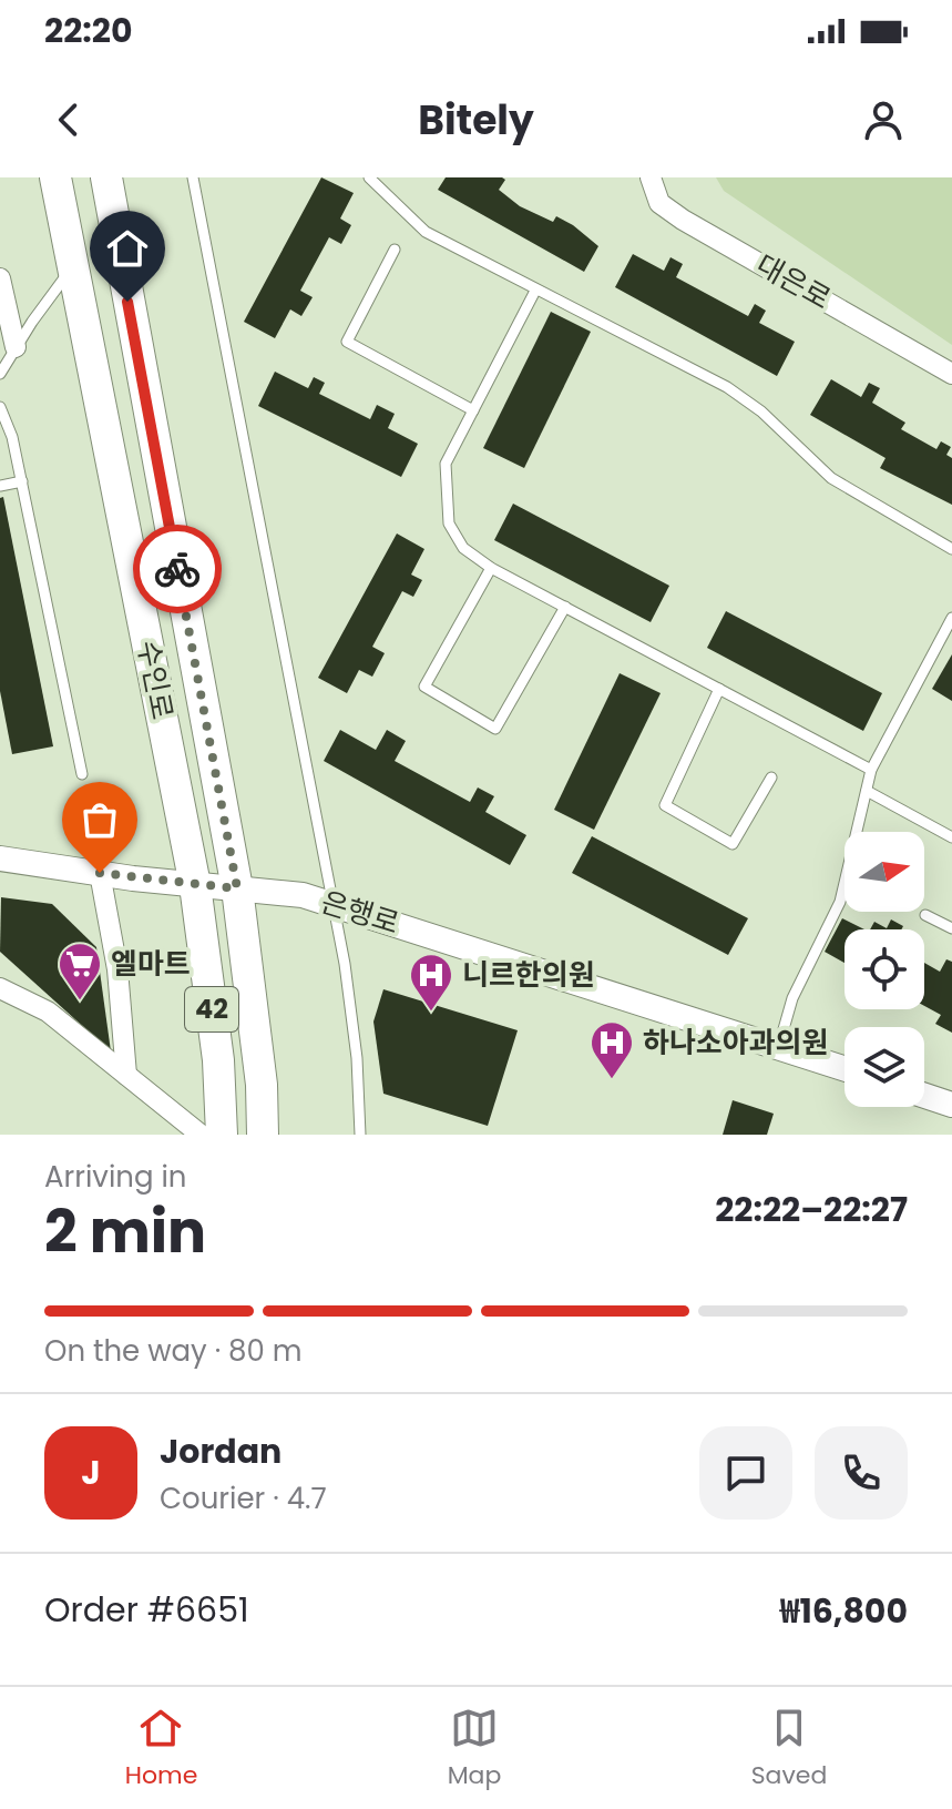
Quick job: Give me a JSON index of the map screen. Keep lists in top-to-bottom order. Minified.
{"streets":{"main road":["수인로","42"],"street":["대은로","은행로"]},"crossings":[["수인로","은행로"]],"places":{"supermarket":["엘마트"],"hospital":["니르한의원","하나소아과의원"]},"north":"right","page":{"status":"22:20","header":"Bitely","heading":["2 min","Arriving in","22:22–22:27"],"panel":["Jordan","Courier · 4.7","Order #6651","₩16,800"],"bar":"On the way · 80 m","round":"J","tabs":["Home","Map","Saved"]}}
